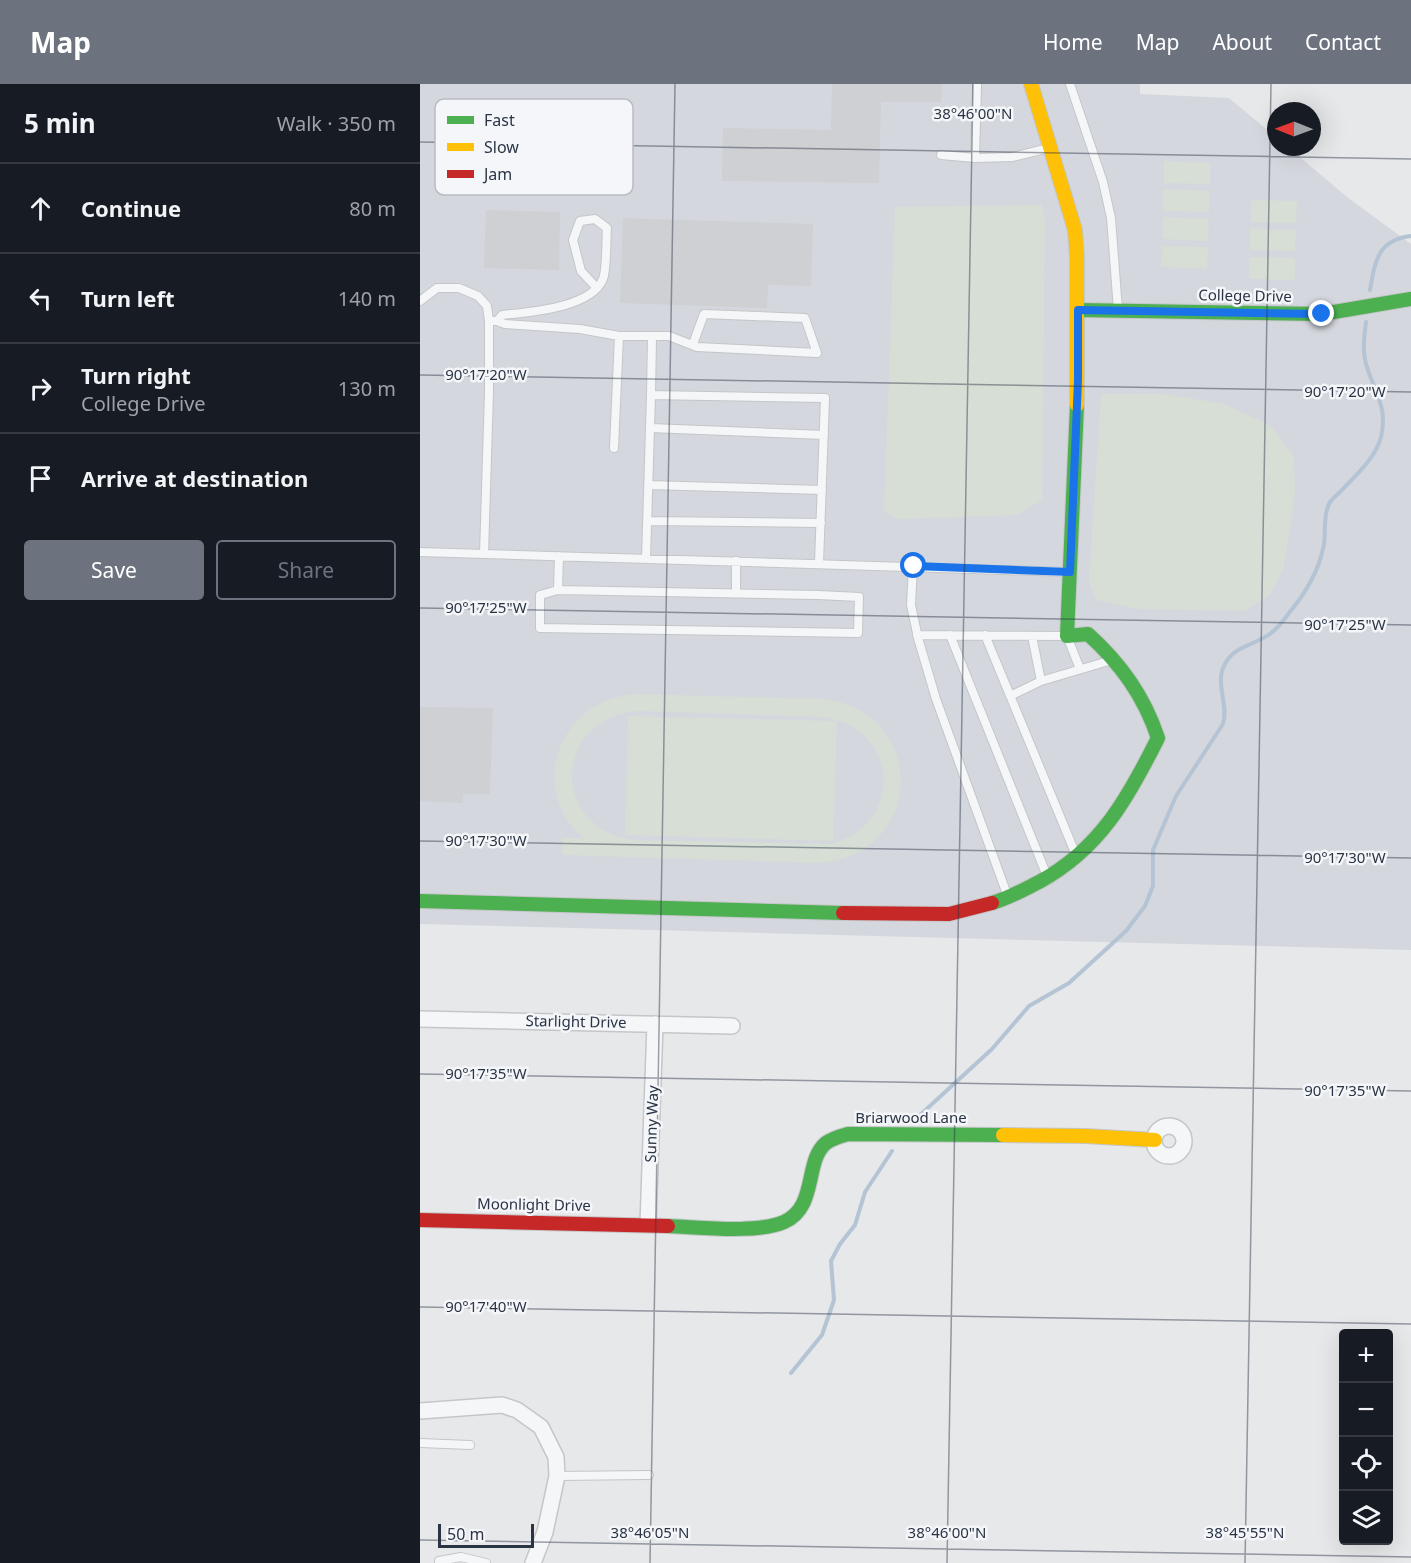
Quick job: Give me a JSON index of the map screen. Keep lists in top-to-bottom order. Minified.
{"streets":{"street":["College Drive","Starlight Drive","Briarwood Lane","Sunny Way","Moonlight Drive"]},"crossings":[["Starlight Drive","Sunny Way"],["Briarwood Lane","Sunny Way"],["Briarwood Lane","Moonlight Drive"],["Sunny Way","Moonlight Drive"]],"legend":["Fast","Slow","Jam"],"scale_bar":"50 m","north":"left","page":{"header":"Map","nav":["Home","Map","About","Contact"],"heading":["5 min","Walk · 350 m"],"list":[["Continue","80 m"],["Turn left","140 m"],["Turn right","College Drive","130 m"],"Arrive at destination"],"buttons":["Save","Share"],"map_buttons":["+","−"],"scale":"50 m"},"coordinates":["38°46'00\"N","90°17'20\"W","90°17'25\"W","90°17'30\"W","90°17'35\"W","90°17'40\"W","38°46'05\"N","38°45'55\"N"]}
